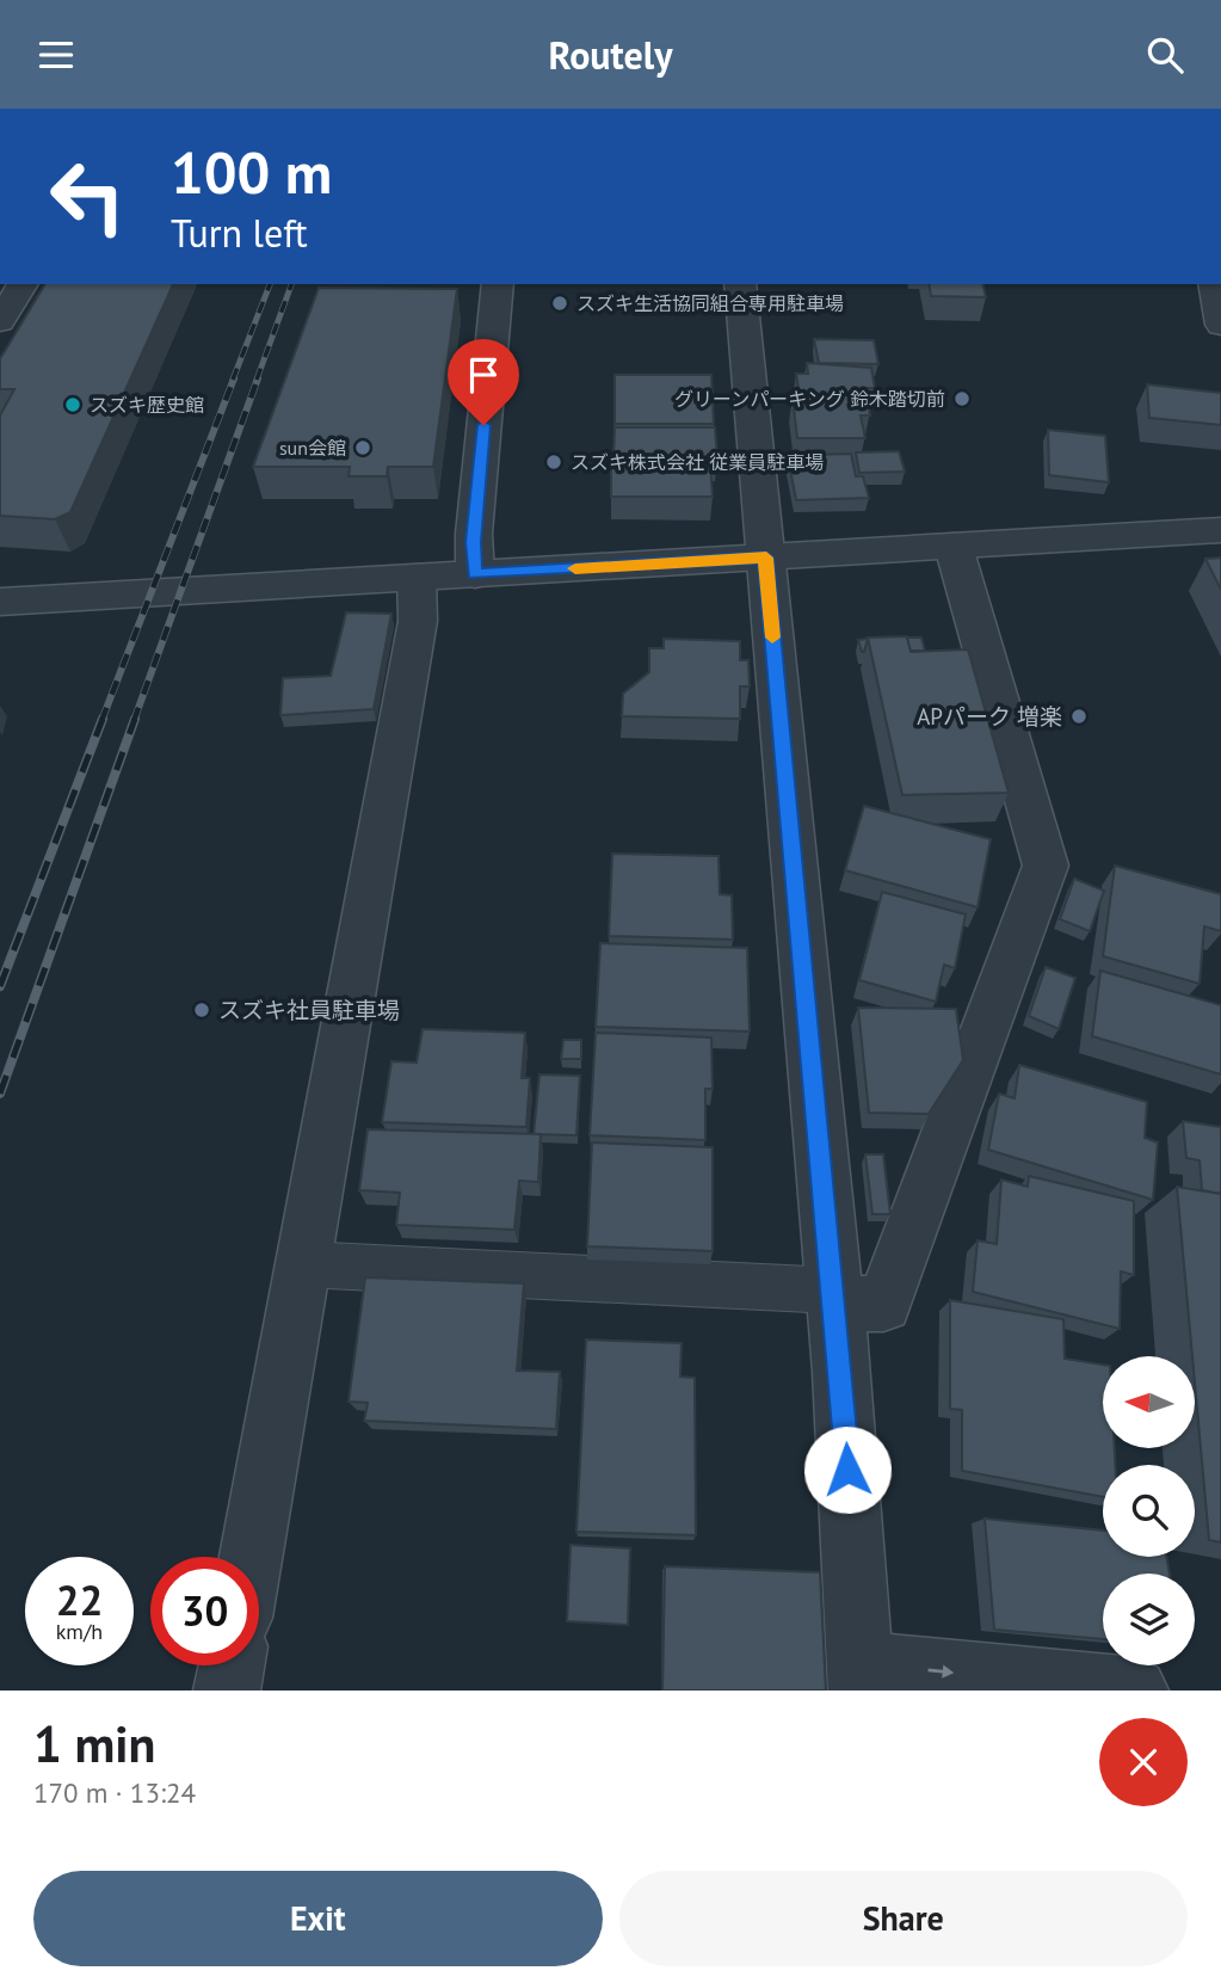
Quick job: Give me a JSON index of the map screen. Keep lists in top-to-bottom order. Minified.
{"places":["スズキ生活協同組合専用駐車場","グリーンパーキング 鈴木踏切前","スズキ歴史館","sun会館","スズキ株式会社 従業員駐車場","APパーク 増楽","スズキ社員駐車場"],"north":"left","page":{"header":"Routely","turn":["100 m","Turn left"],"speed":"22 km/h","limit":"30","heading":["1 min","170 m · 13:24"],"buttons":["Exit","Share"]}}
